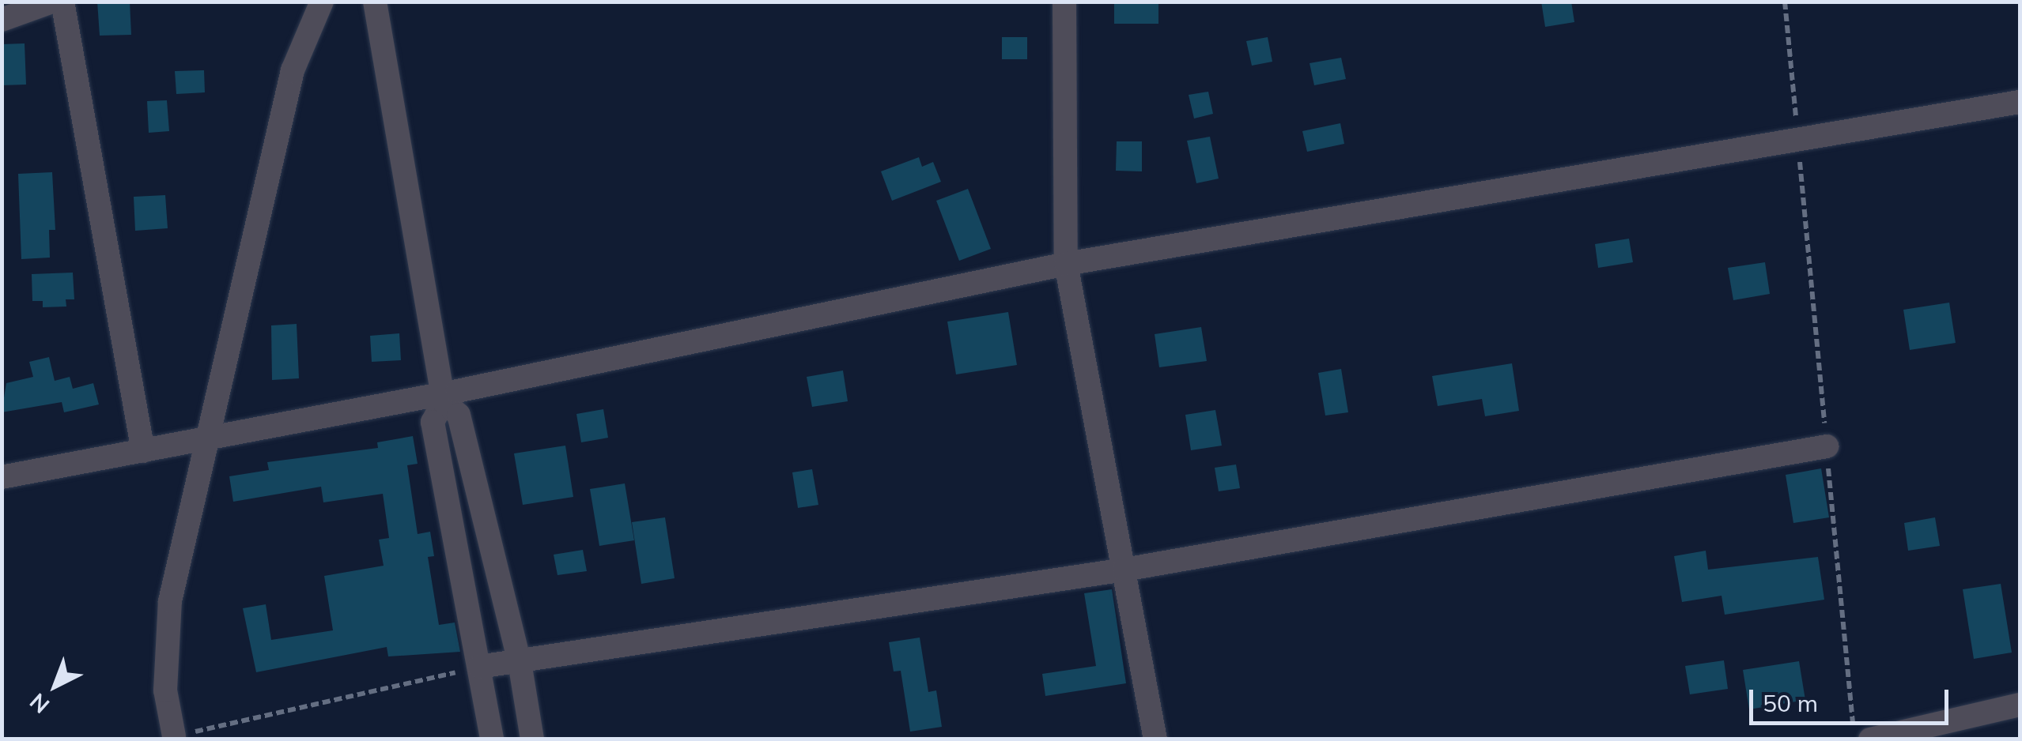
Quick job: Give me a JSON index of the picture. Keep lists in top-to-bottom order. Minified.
{"scale_bar":"50 m","north":"bottom left"}
